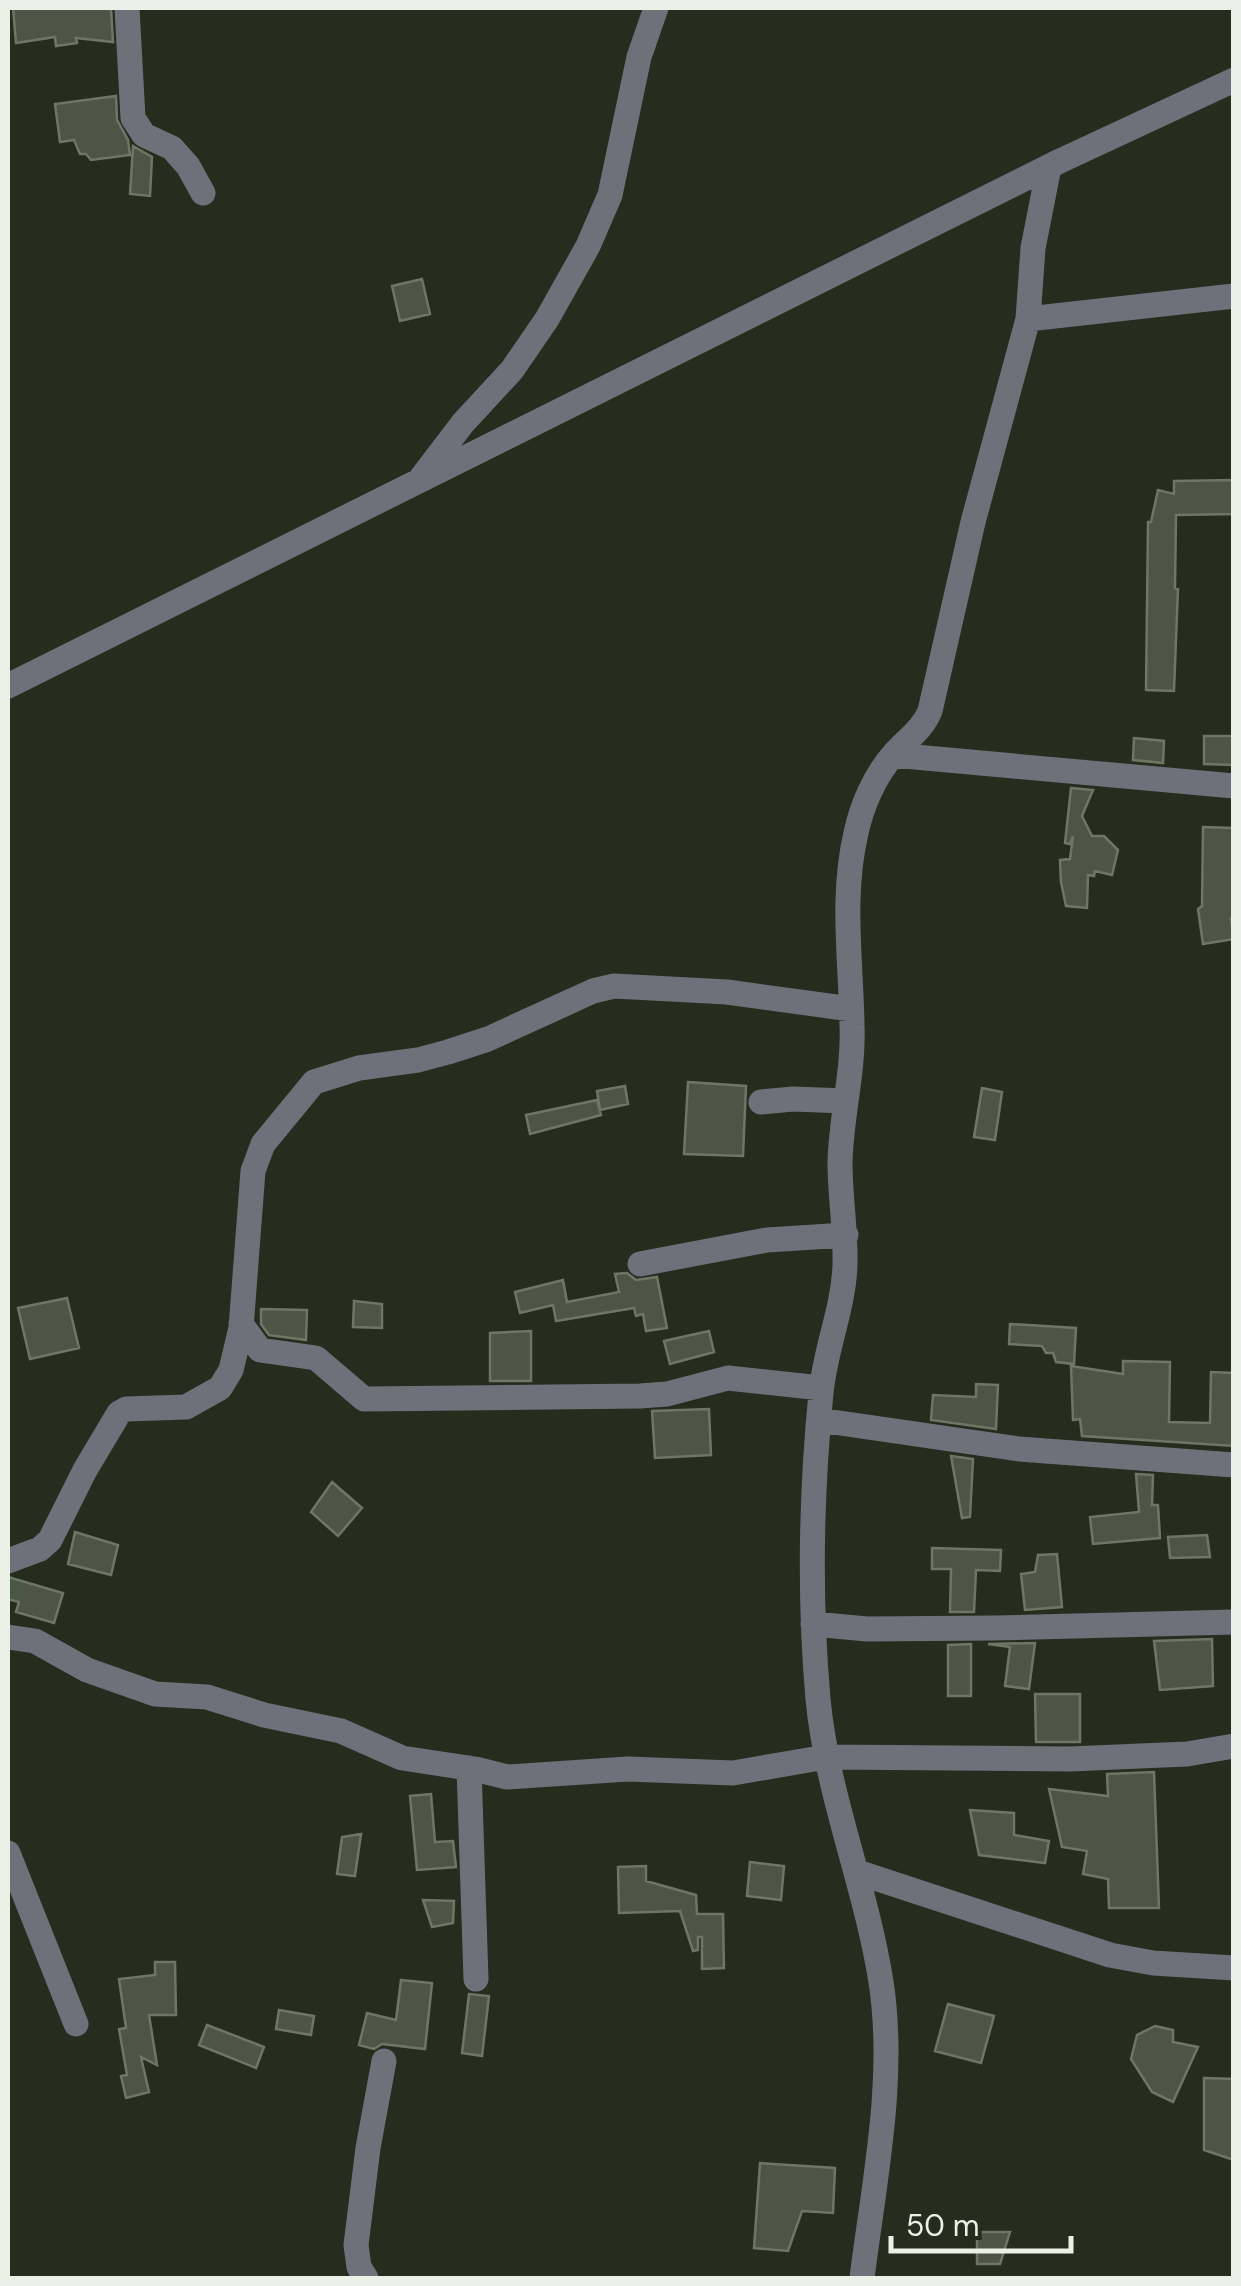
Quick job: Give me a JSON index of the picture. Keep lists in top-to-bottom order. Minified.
{"scale_bar":"50 m"}
